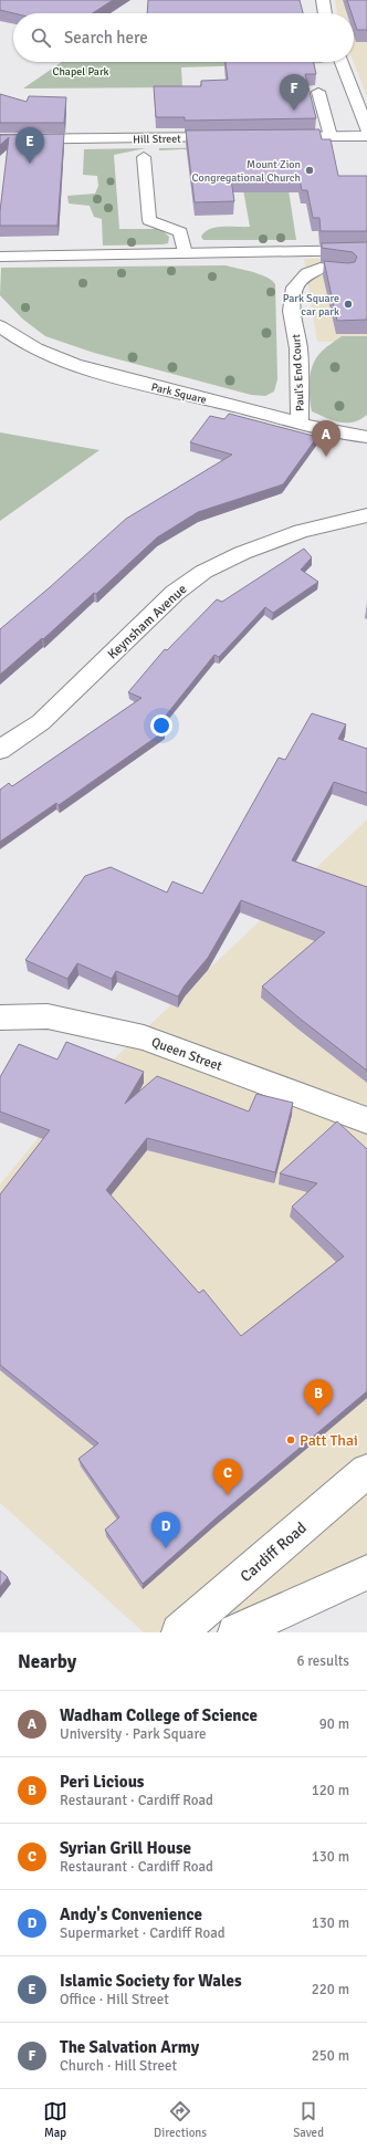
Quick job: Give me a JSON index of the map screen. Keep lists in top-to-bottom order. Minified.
{"streets":{"street":["Hill Street","Paul's End Court","Park Square","Keynsham Avenue","Queen Street","Cardiff Road"]},"crossings":[["Paul's End Court","Park Square"]],"parks":["Chapel Park"],"places":["Mount Zion Congregational Church","Park Square car park","Patt Thai"],"page":{"search":"Search here","pins":["F","E","A","B","C","D"],"heading":["Nearby","6 results"],"list":[{"mark":"A","name":"Wadham College of Science","note":"University · Park Square","value":"90 m"},{"mark":"B","name":"Peri Licious","note":"Restaurant · Cardiff Road","value":"120 m"},{"mark":"C","name":"Syrian Grill House","note":"Restaurant · Cardiff Road","value":"130 m"},{"mark":"D","name":"Andy's Convenience","note":"Supermarket · Cardiff Road","value":"130 m"},{"mark":"E","name":"Islamic Society for Wales","note":"Office · Hill Street","value":"220 m"},{"mark":"F","name":"The Salvation Army","note":"Church · Hill Street","value":"250 m"}],"nav":["Map","Directions","Saved"]}}
